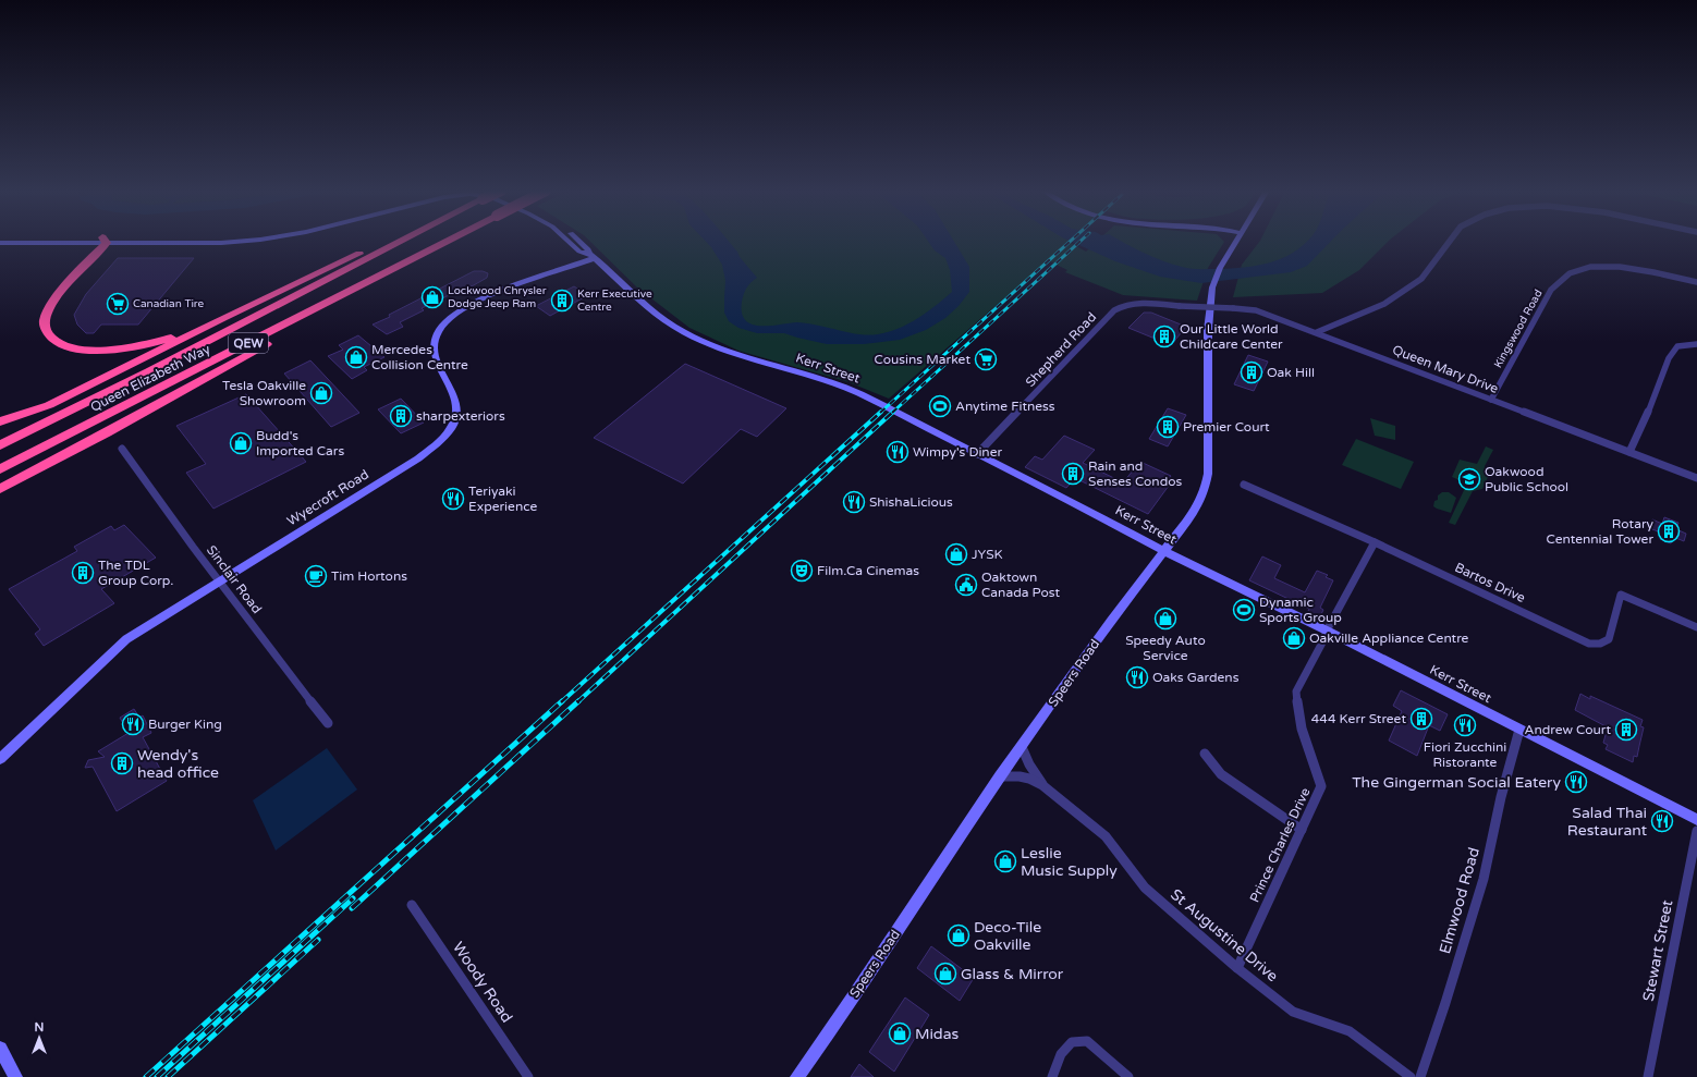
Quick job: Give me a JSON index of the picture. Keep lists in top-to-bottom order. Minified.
{"streets":{"highway":["QEW","Queen Elizabeth Way"],"main road":["Kerr Street","Wyecroft Road","Speers Road"],"street":["Kingswood Road","Shepherd Road","Queen Mary Drive","Sinclair Road","Bartos Drive","Prince Charles Drive","Elmwood Road","St Augustine Drive","Stewart Street","Woody Road"]},"crossings":[["Kingswood Road","Queen Mary Drive"],["Shepherd Road","Kerr Street"],["Shepherd Road","Queen Mary Drive"],["Kerr Street","Wyecroft Road"],["Kerr Street","Speers Road"],["Kerr Street","Prince Charles Drive"],["Kerr Street","Elmwood Road"],["Wyecroft Road","Sinclair Road"],["Bartos Drive","Prince Charles Drive"],["Speers Road","St Augustine Drive"],["Prince Charles Drive","St Augustine Drive"]],"places":{"shop":["Lockwood Chrysler Dodge Jeep Ram","Mercedes Collision Centre","Tesla Oakville Showroom","Budd's Imported Cars","JYSK","Speedy Auto Service","Oakville Appliance Centre","Leslie Music Supply","Deco-Tile Oakville","Glass & Mirror","Midas"],"building":["Kerr Executive Centre","Our Little World Childcare Center","Oak Hill","sharpexteriors","Premier Court","Rain and Senses Condos","Rotary Centennial Tower","The TDL Group Corp.","444 Kerr Street","Andrew Court","Wendy's head office"],"supermarket":["Canadian Tire","Cousins Market"],"sports":["Anytime Fitness","Dynamic Sports Group"],"restaurant":["Wimpy's Diner","Teriyaki Experience","ShishaLicious","Oaks Gardens","Burger King","Fiori Zucchini Ristorante","The Gingerman Social Eatery","Salad Thai Restaurant"],"school or university":["Oakwood Public School"],"theatre":["Film.Ca Cinemas"],"cafe":["Tim Hortons"],"public building":["Oaktown Canada Post"]},"north":"top"}
